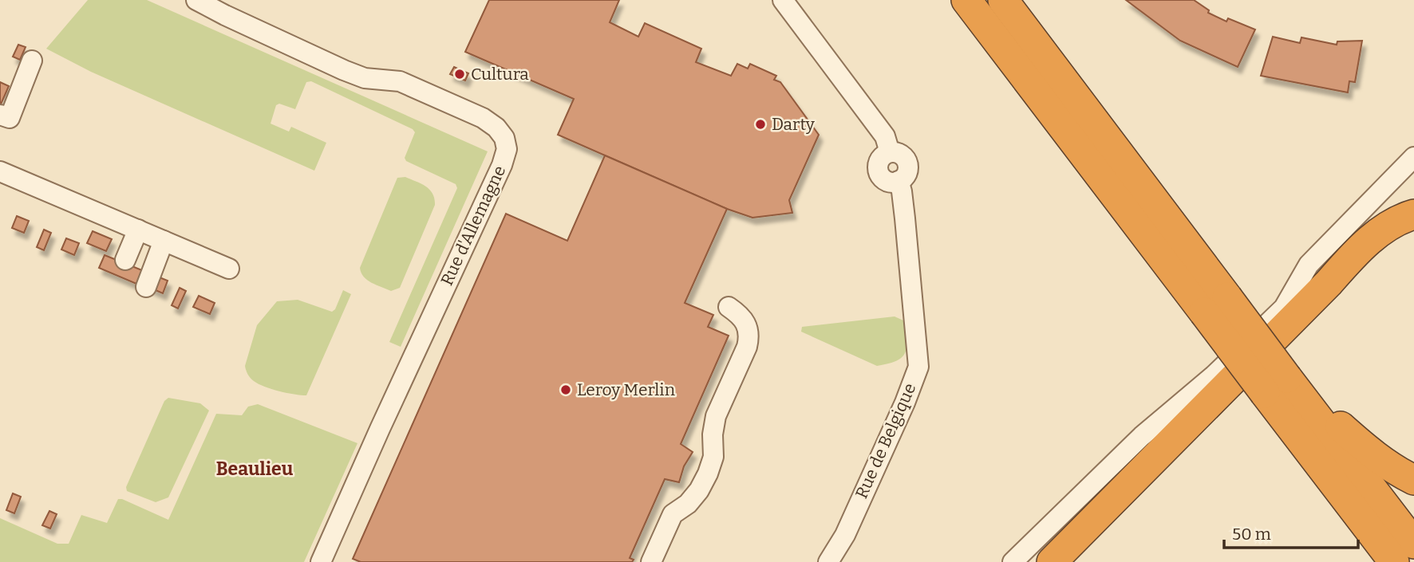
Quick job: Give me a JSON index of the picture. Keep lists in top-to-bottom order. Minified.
{"streets":{"street":["Rue d'Allemagne","Rue de Belgique"]},"districts":["Beaulieu"],"places":["Cultura","Darty","Leroy Merlin"],"scale_bar":"50 m"}
